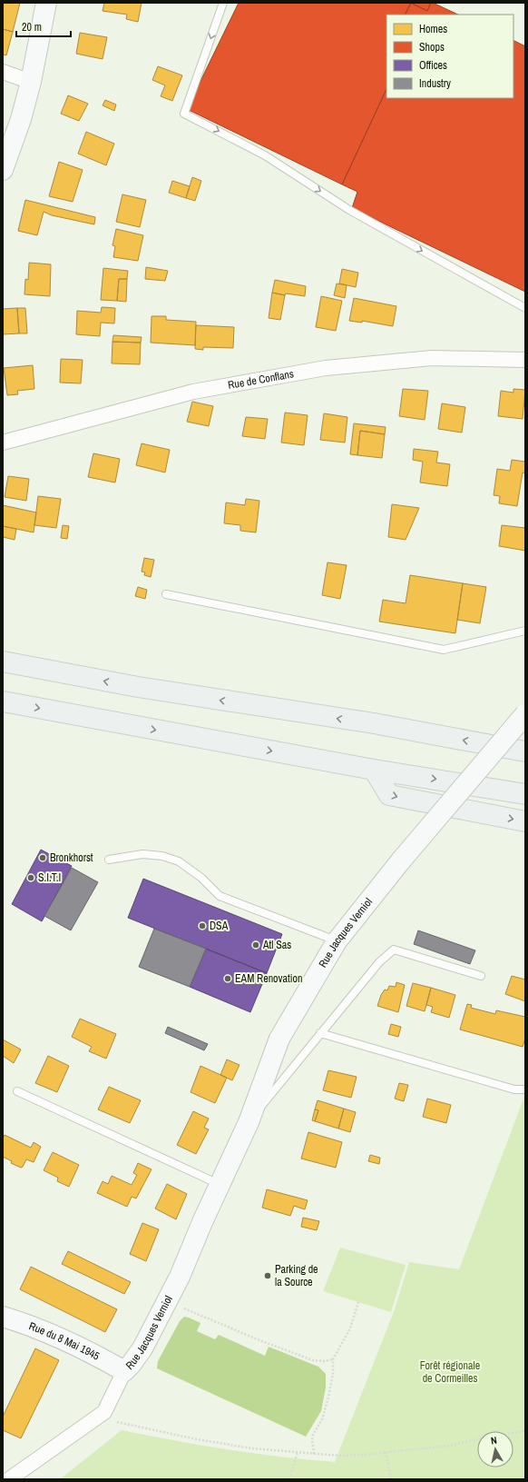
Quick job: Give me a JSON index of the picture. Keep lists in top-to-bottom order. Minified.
{"streets":{"street":["Rue de Conflans","Rue Jacques Verniol","Rue du 8 Mai 1945"]},"crossings":[["Rue Jacques Verniol","Rue du 8 Mai 1945"]],"parks":["Forêt régionale de Cormeilles"],"places":["Bronkhorst","S.I.T.I","DSA","Atl Sas","EAM Renovation","Parking de la Source"],"legend":["Homes","Shops","Offices","Industry"],"scale_bar":"20 m","north":"top"}
